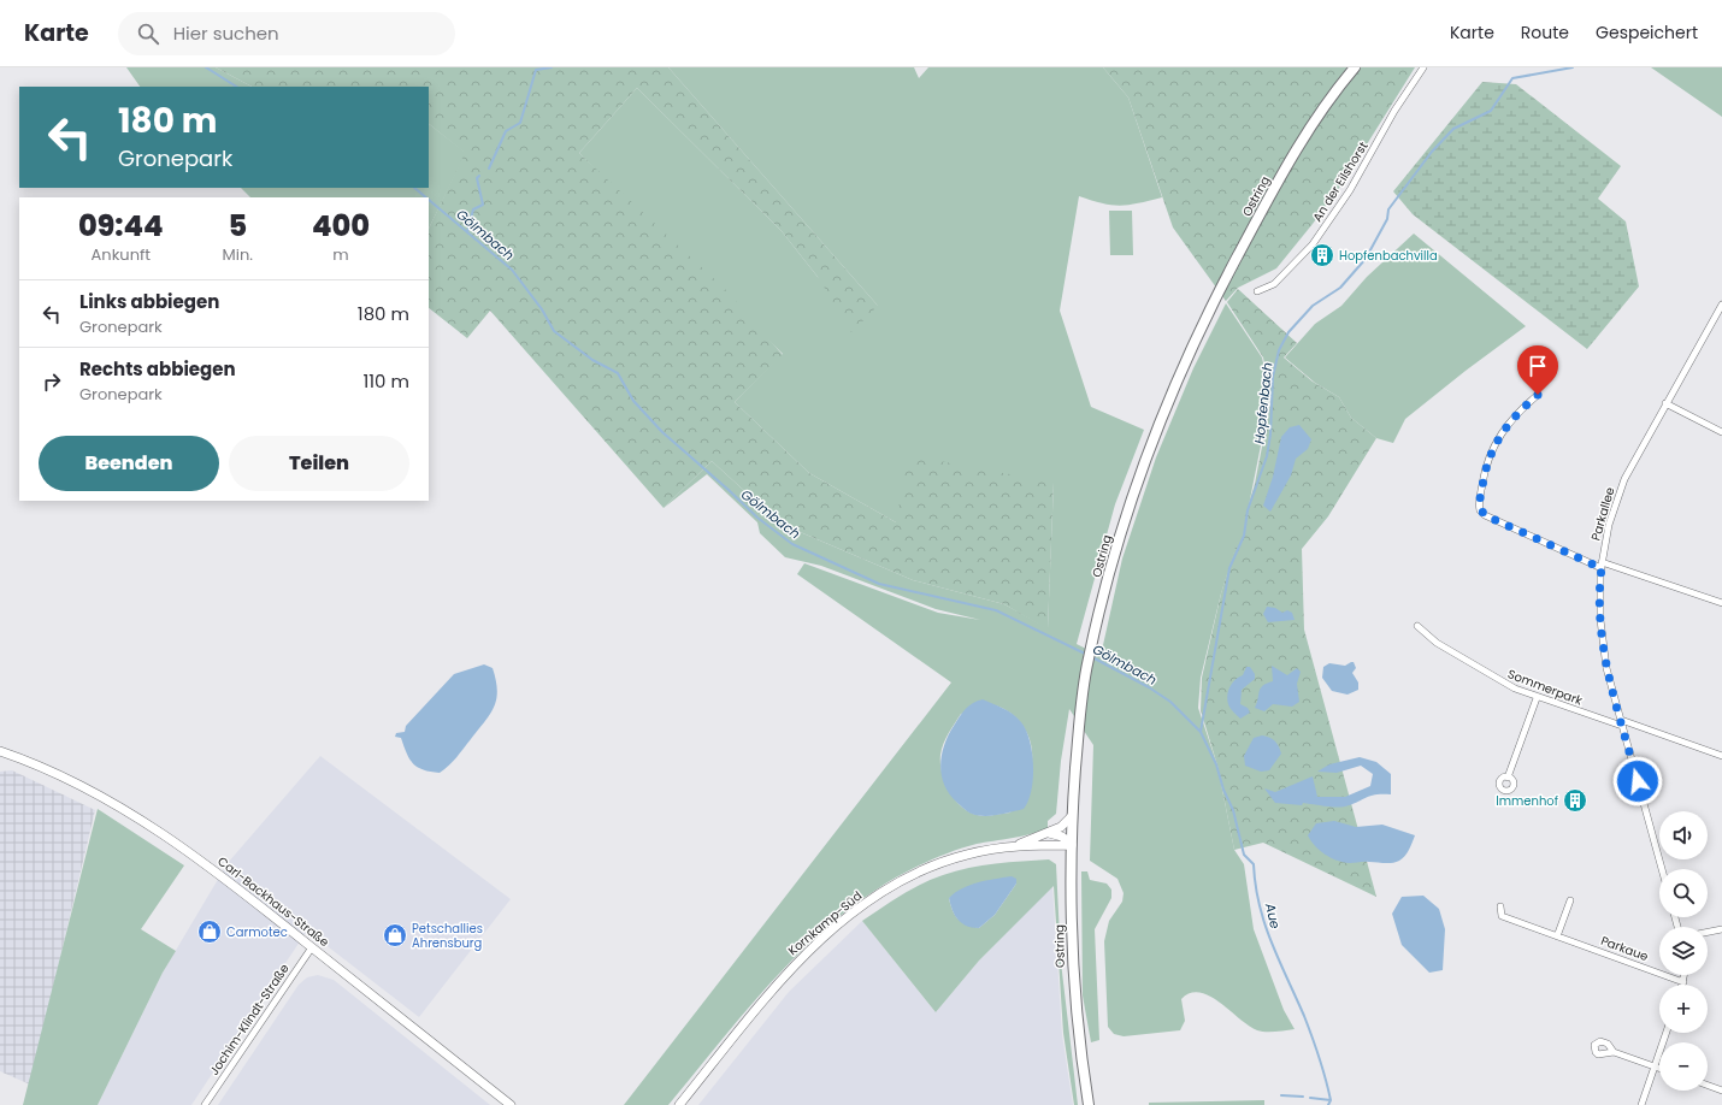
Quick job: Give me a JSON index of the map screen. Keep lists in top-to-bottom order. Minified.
{"streets":{"main road":["Ostring"],"street":["An der Eilshorst","Parkallee","Sommerpark","Carl-Backhaus-Straße","Kornkamp-Süd","Parkaue","Jochim-Klindt-Straße"]},"crossings":[["Ostring","Kornkamp-Süd"],["Parkallee","Sommerpark"],["Carl-Backhaus-Straße","Jochim-Klindt-Straße"]],"water":["Gölmbach","Hopfenbach","Aue"],"places":{"building":["Hopfenbachvilla","Immenhof"],"shop":["Carmotec","Petschallies Ahrensburg"]},"page":{"header":"Karte","search":"Hier suchen","nav":["Karte","Route","Gespeichert"],"turn":["180 m","Gronepark"],"eta":["09:44","Ankunft","5","Min.","400","m"],"list":[{"name":"Links abbiegen","note":"Gronepark","value":"180 m"},{"name":"Rechts abbiegen","note":"Gronepark","value":"110 m"}],"buttons":["Beenden","Teilen"],"map_buttons":["+","−"]}}
